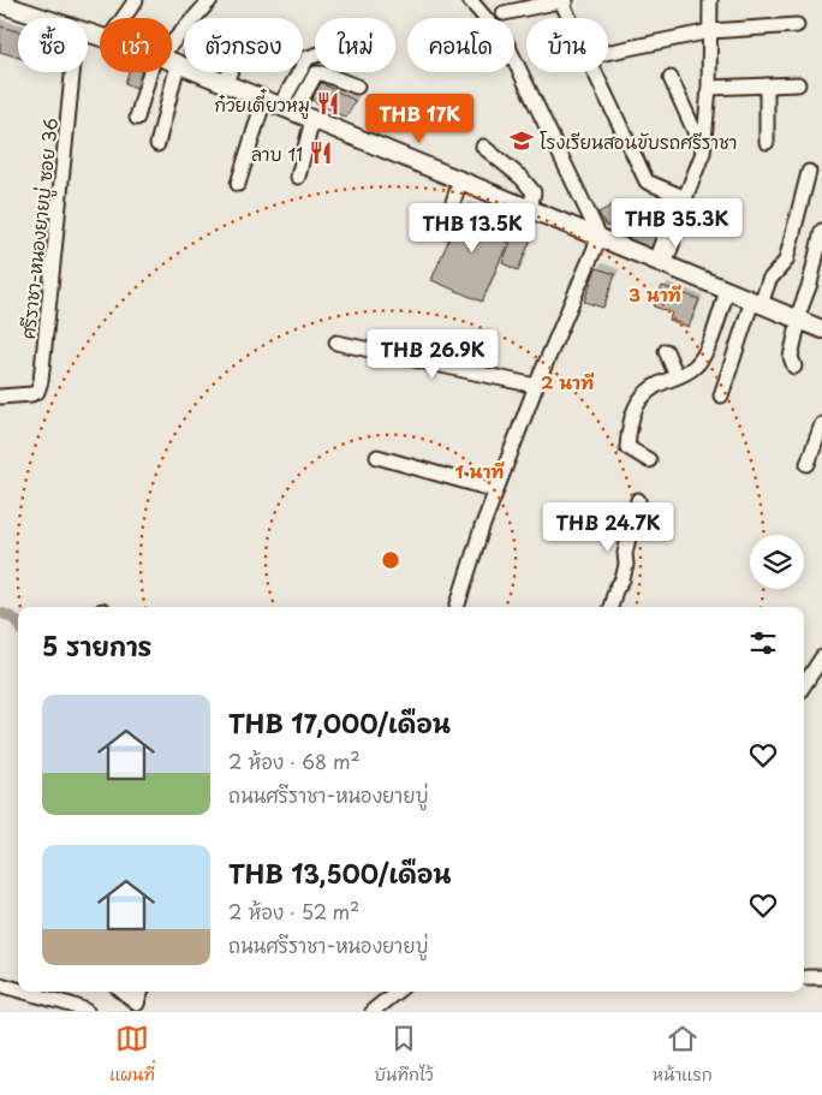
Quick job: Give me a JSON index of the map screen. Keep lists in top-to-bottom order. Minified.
{"streets":{"street":["ศรีราชา-หนองยายบู่ ซอย 36"]},"places":{"restaurant":["ก๋วยเตี๋ยวหมู","ลาบ 11"],"school or university":["โรงเรียนสอนขับรถศรีราชา"]},"page":{"chip":["ซื้อ","เช่า","ตัวกรอง","ใหม่","คอนโด","บ้าน"],"price":["THB 17K","THB 35.3K","THB 13.5K","THB 26.9K","THB 24.7K"],"heading":"5 รายการ","list":[{"name":"THB 17,000/เดือน","note":"2 ห้อง · 68 m² · ถนนศรีราชา-หนองยายบู่"},{"name":"THB 13,500/เดือน","note":"2 ห้อง · 52 m² · ถนนศรีราชา-หนองยายบู่"}],"tabs":["แผนที่","บันทึกไว้","หน้าแรก"]},"rings":["3 นาที","2 นาที","1 นาที"]}
